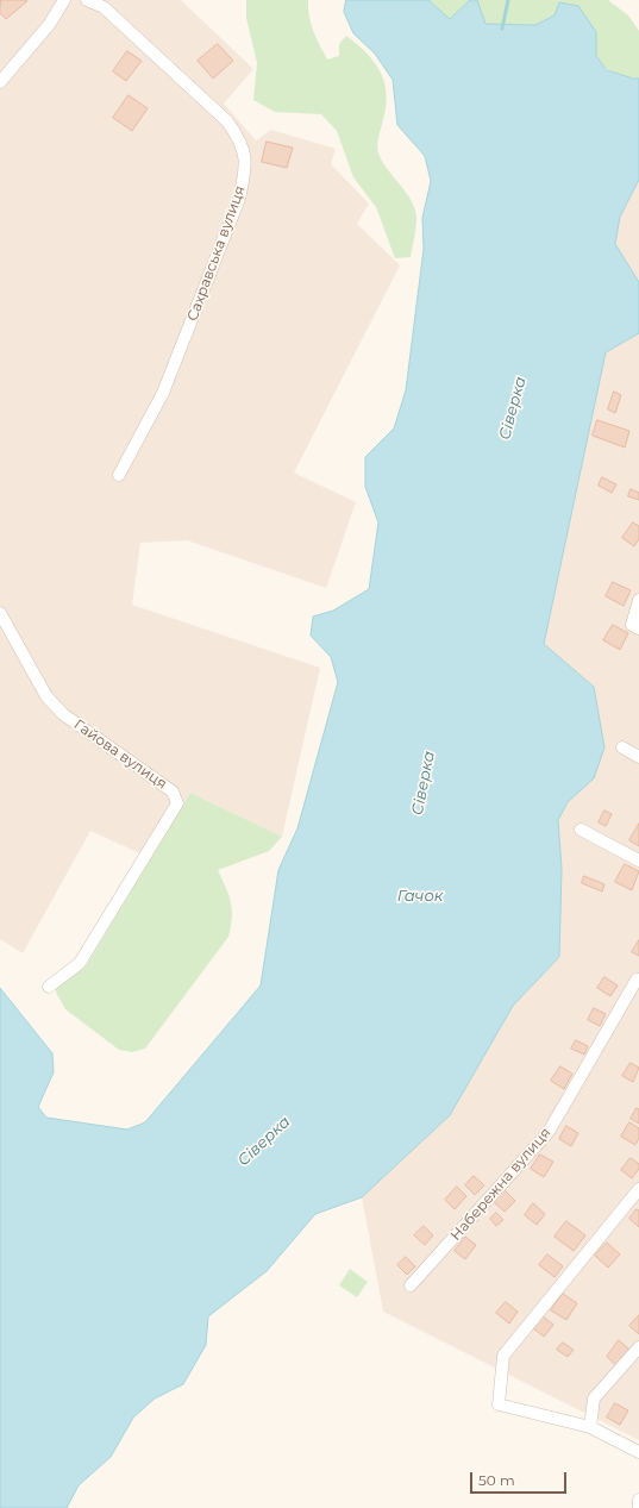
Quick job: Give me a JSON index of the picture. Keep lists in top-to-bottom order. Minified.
{"streets":{"street":["Сахравська вулиця","Гайова вулиця","Набережна вулиця"]},"water":["Сіверка","Гачок"],"scale_bar":"50 m"}
